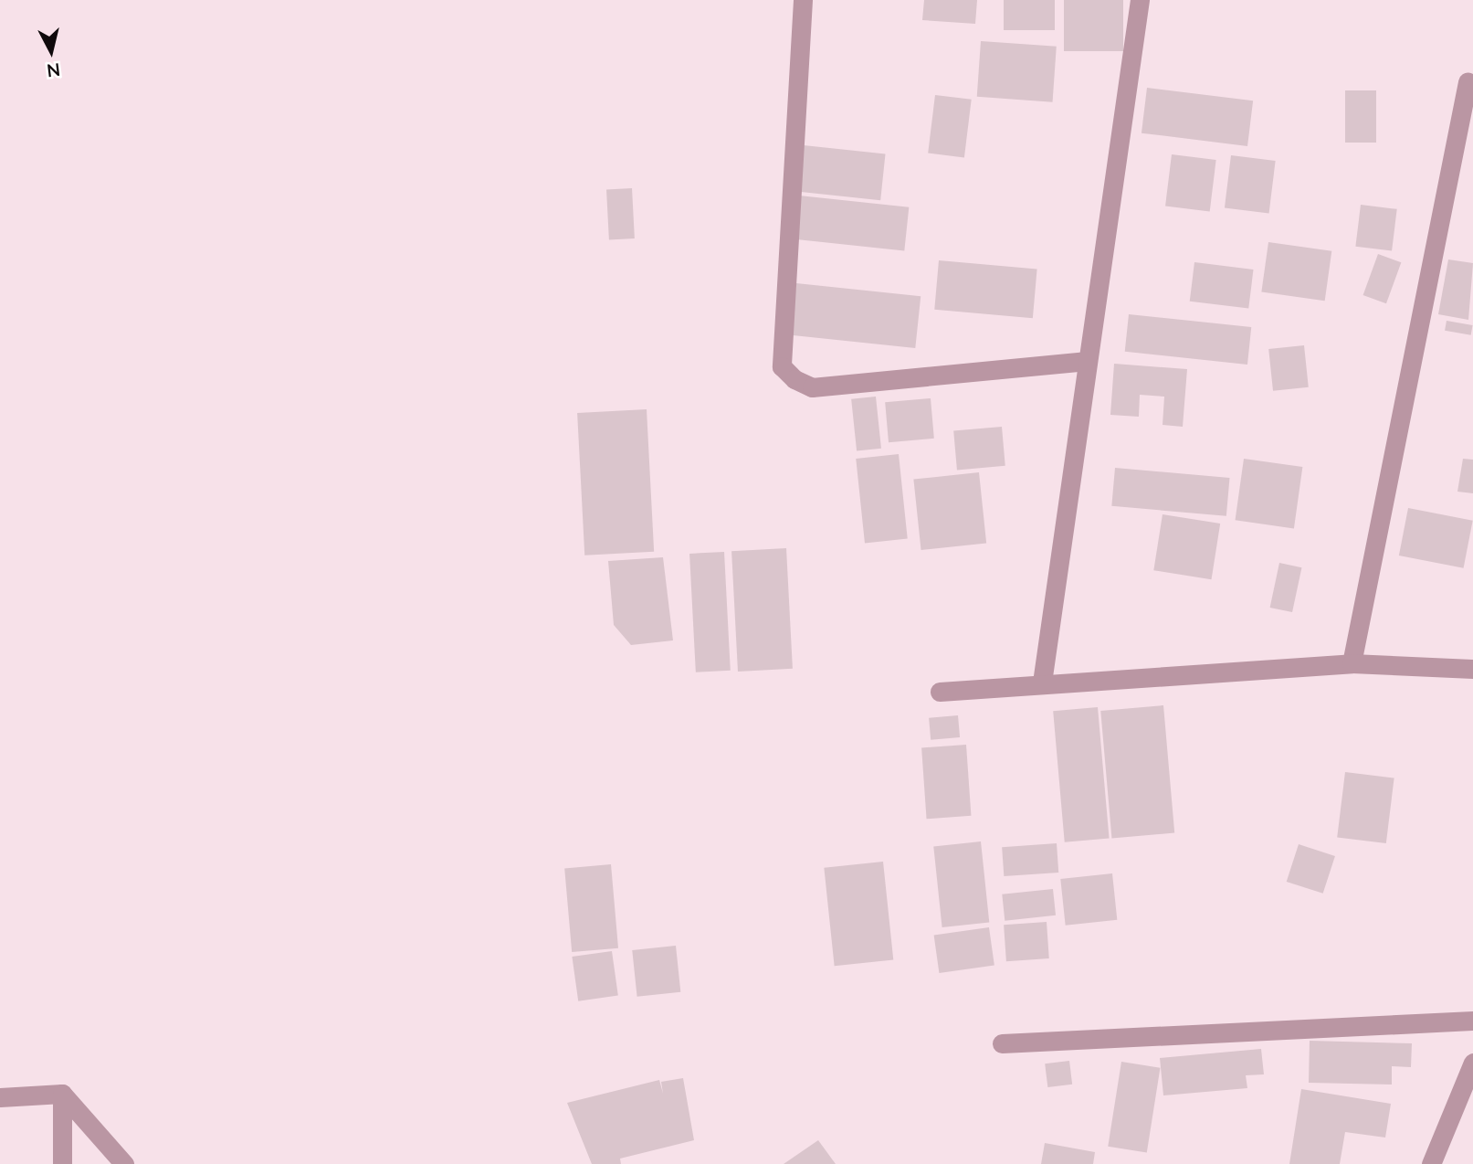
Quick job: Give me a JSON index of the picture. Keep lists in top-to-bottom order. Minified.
{"north":"bottom"}
